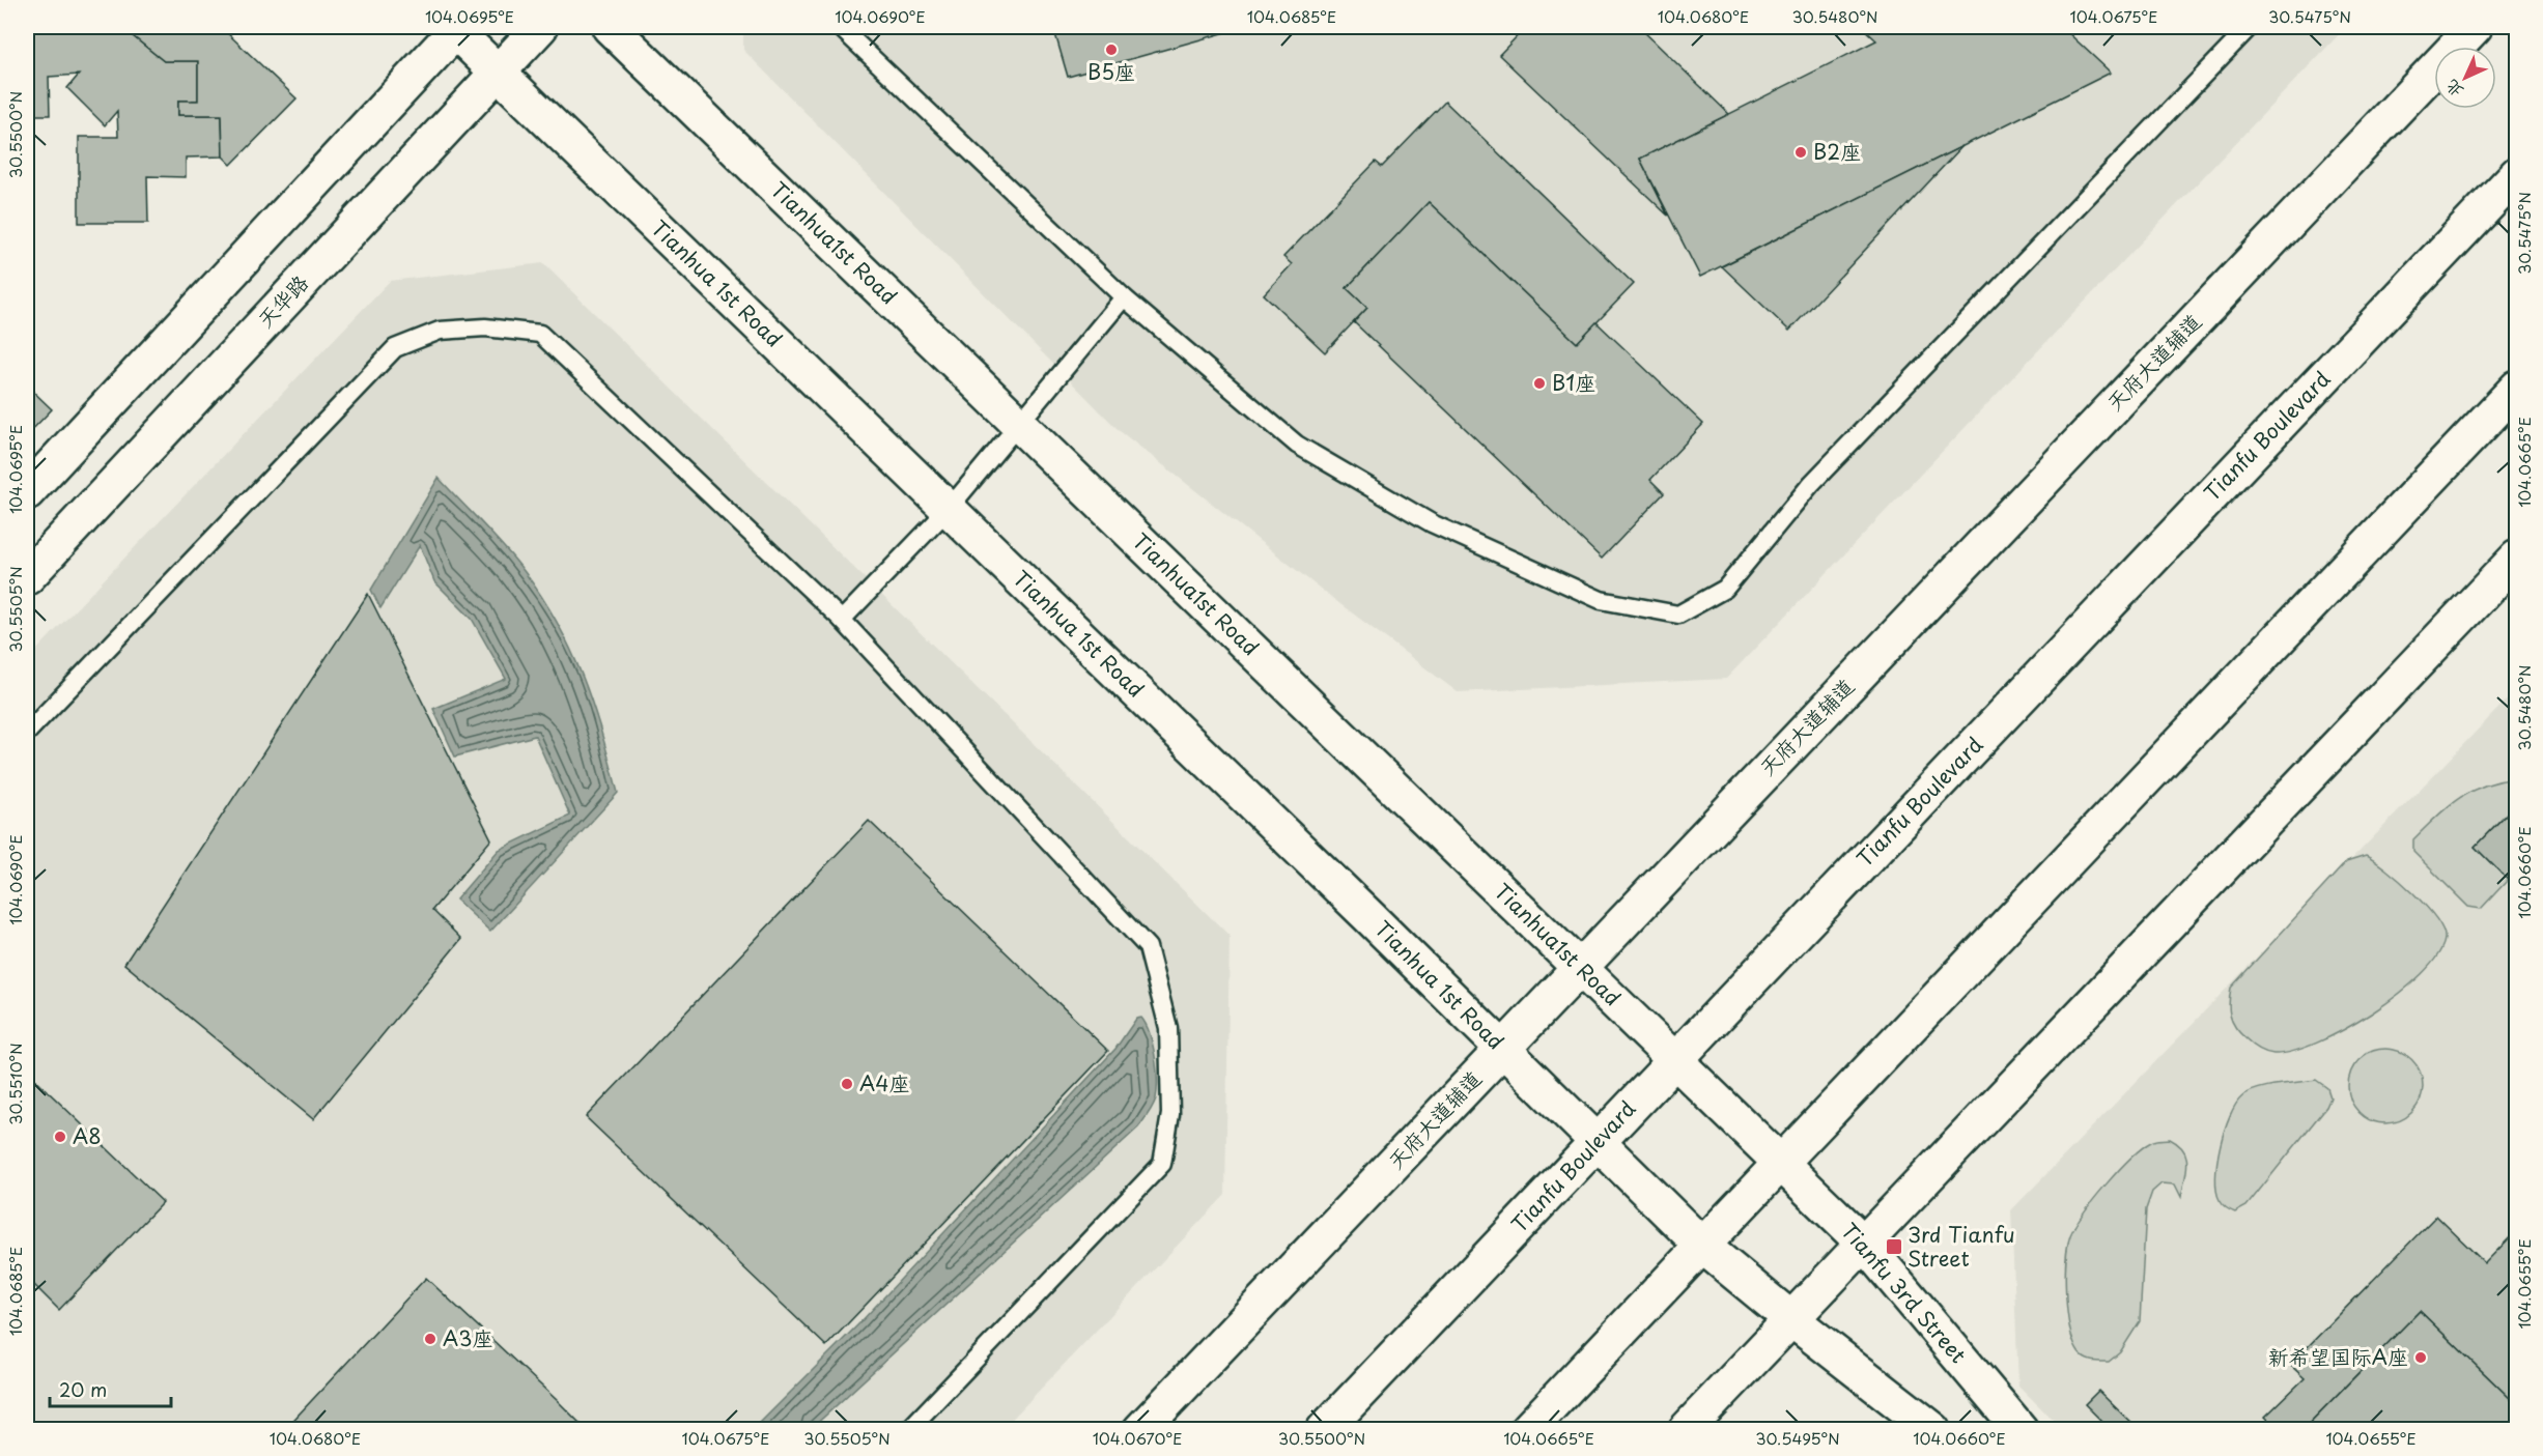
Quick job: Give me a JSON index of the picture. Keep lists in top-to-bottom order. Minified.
{"streets":{"main road":["Tianhua1st Road","Tianhua 1st Road","天华路","天府大道辅道","Tianfu Boulevard","Tianfu 3rd Street"]},"crossings":[["Tianhua1st Road","天府大道辅道"],["Tianhua1st Road","Tianfu Boulevard"],["Tianhua1st Road","Tianfu 3rd Street"],["Tianhua 1st Road","天华路"],["Tianhua 1st Road","天府大道辅道"],["Tianhua 1st Road","Tianfu Boulevard"]],"places":{"other":["B5座","B2座","B1座","A4座","A8","A3座","新希望国际A座"],"transit":["3rd Tianfu Street"]},"scale_bar":"20 m","north":"bottom left","coordinates":["104.0695°E","104.0690°E","104.0685°E","104.0680°E","30.5480°N","104.0675°E","30.5475°N","30.5500°N","104.0665°E","30.5505°N","104.0660°E","30.5510°N","104.0655°E","104.0670°E","30.5495°N"]}
